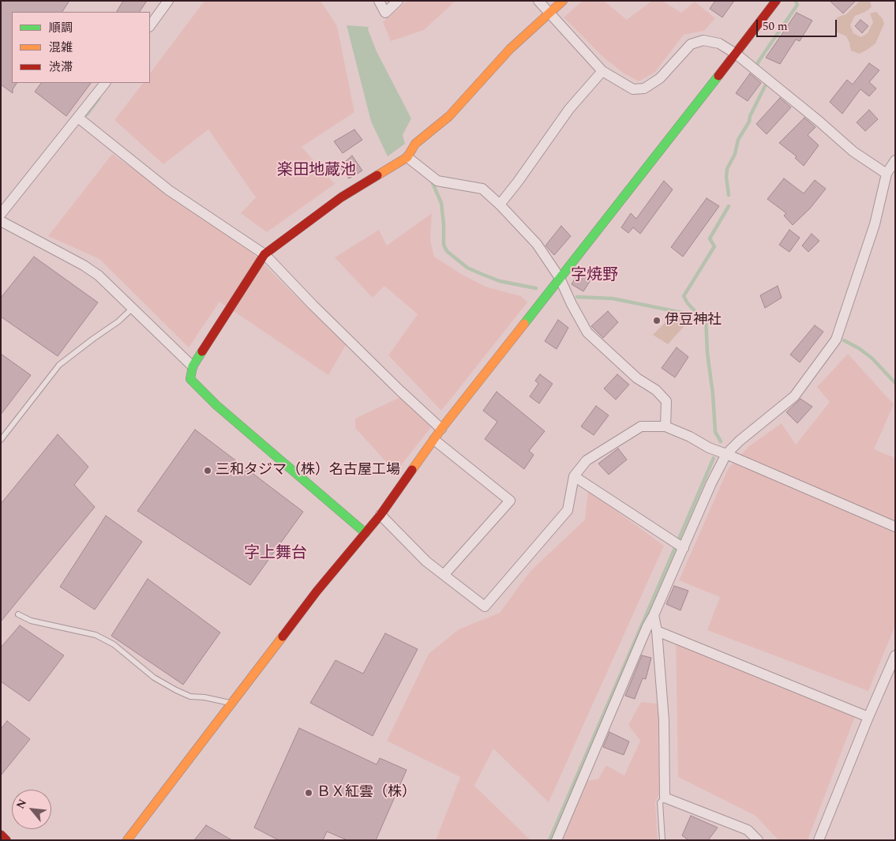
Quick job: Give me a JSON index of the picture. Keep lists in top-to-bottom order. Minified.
{"districts":["楽田地蔵池","字焼野","字上舞台"],"places":["伊豆神社","三和タジマ（株）名古屋工場","ＢＸ紅雲（株）"],"legend":["順調","混雑","渋滞"],"scale_bar":"50 m","north":"top left"}
